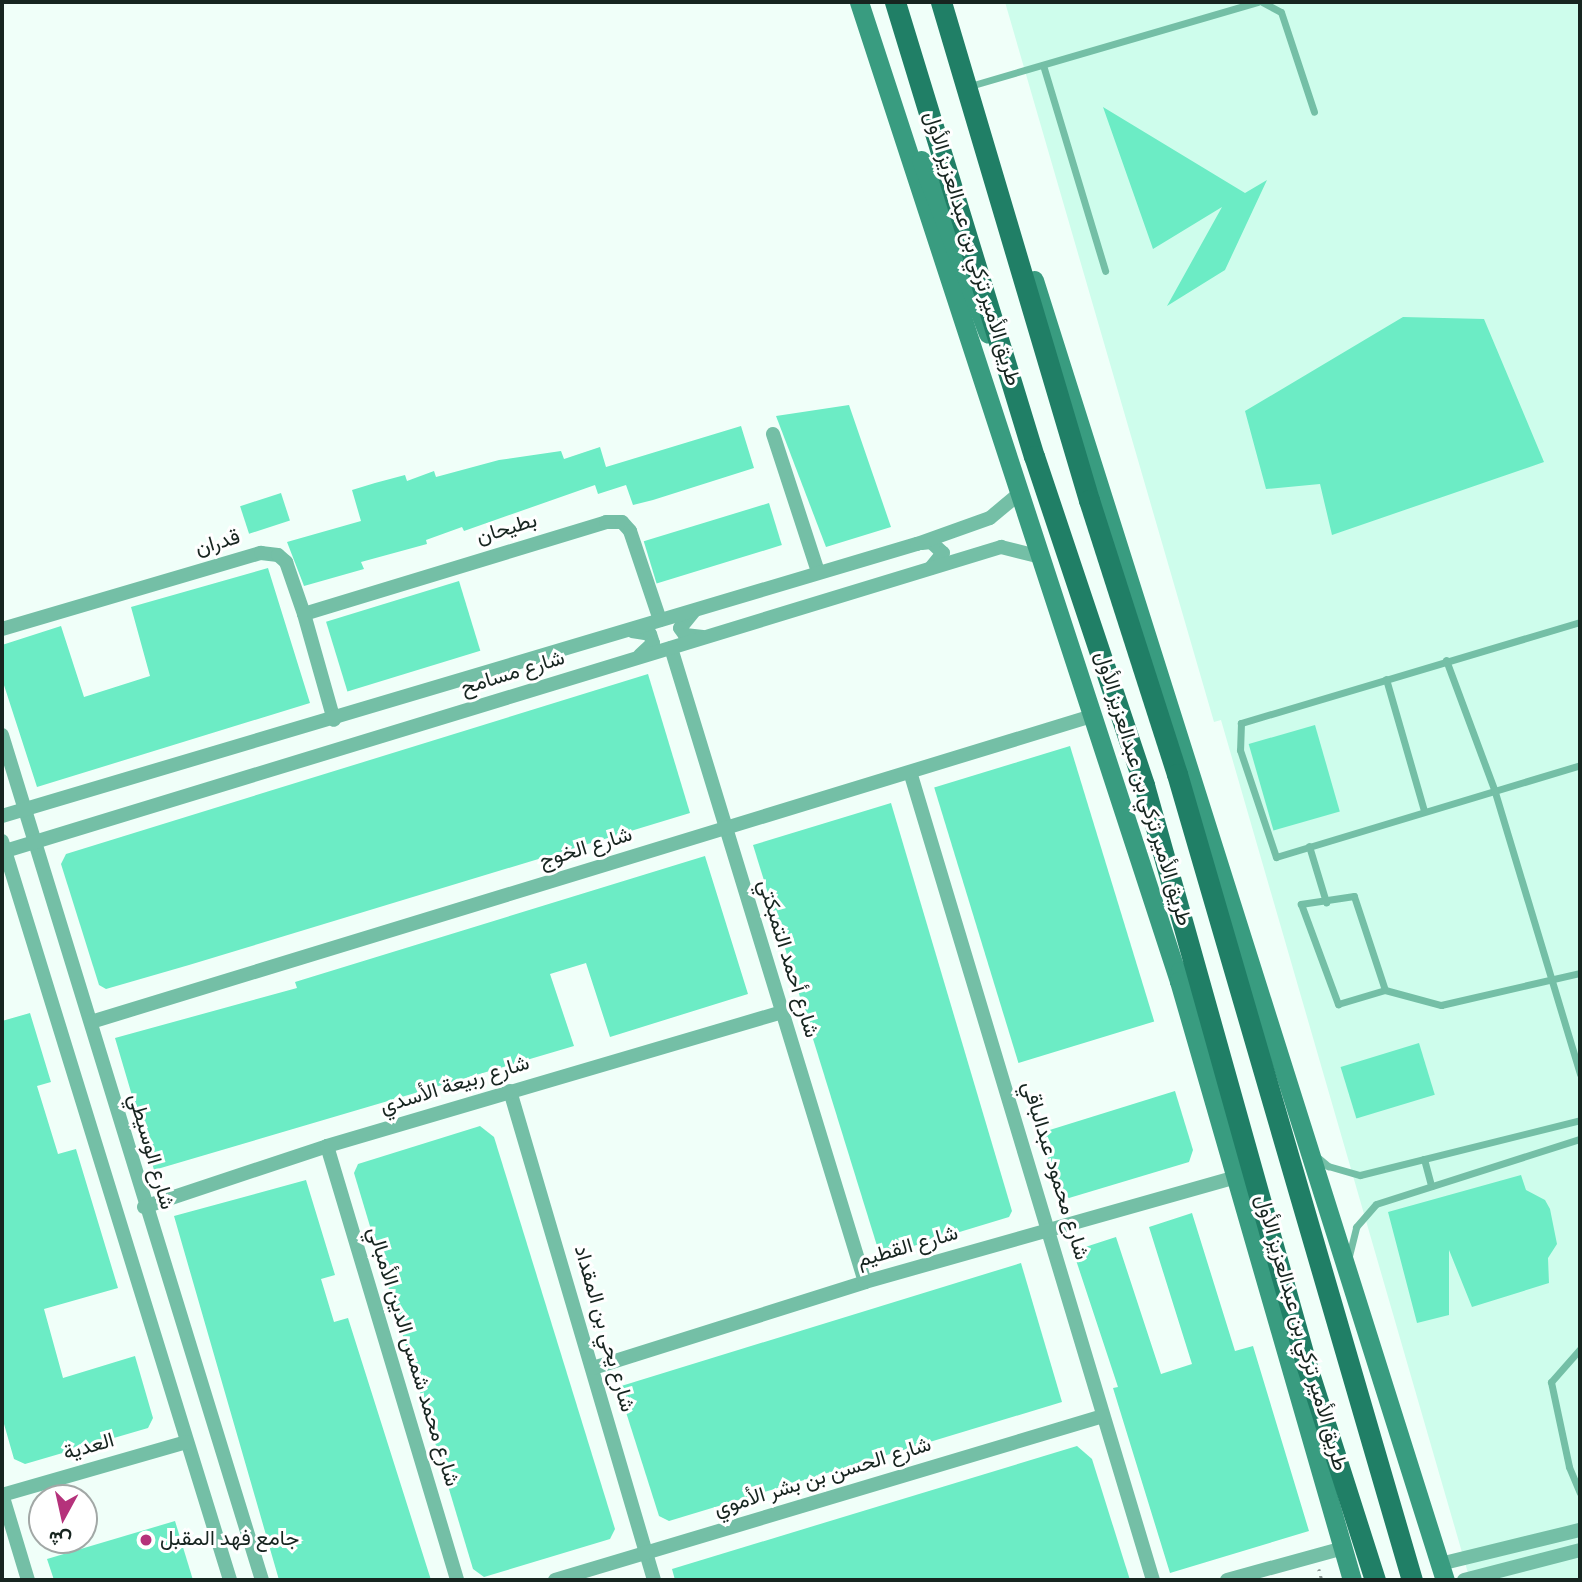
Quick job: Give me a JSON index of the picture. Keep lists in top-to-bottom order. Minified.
{"streets":{"main road":["طريق الأمير تركي بن عبدالعزيز الأول"],"street":["بطيحان","قدران","شارع مسامح","شارع الخوج","شارع أحمد التمبكتي","شارع ربيعة الأسدي","شارع الوسيطي","شارع محمود عبدالباقي","شارع القطيم","شارع يحي بن المقداد","شارع محمد شمس الدين الأمبالي","العدية","شارع الحسن بن بشر الأموي"]},"crossings":[["بطيحان","قدران"],["بطيحان","شارع مسامح"],["قدران","شارع مسامح"],["شارع مسامح","شارع أحمد التمبكتي"],["شارع مسامح","شارع الوسيطي"],["شارع الخوج","شارع أحمد التمبكتي"],["شارع الخوج","شارع الوسيطي"],["شارع الخوج","شارع محمود عبدالباقي"],["شارع أحمد التمبكتي","شارع ربيعة الأسدي"],["شارع أحمد التمبكتي","شارع القطيم"],["شارع ربيعة الأسدي","شارع الوسيطي"],["شارع ربيعة الأسدي","شارع يحي بن المقداد"],["شارع ربيعة الأسدي","شارع محمد شمس الدين الأمبالي"],["شارع محمود عبدالباقي","شارع القطيم"],["شارع محمود عبدالباقي","شارع الحسن بن بشر الأموي"],["شارع القطيم","شارع يحي بن المقداد"],["شارع يحي بن المقداد","شارع الحسن بن بشر الأموي"]],"places":["جامع فهد المقبل"],"north":"bottom"}
